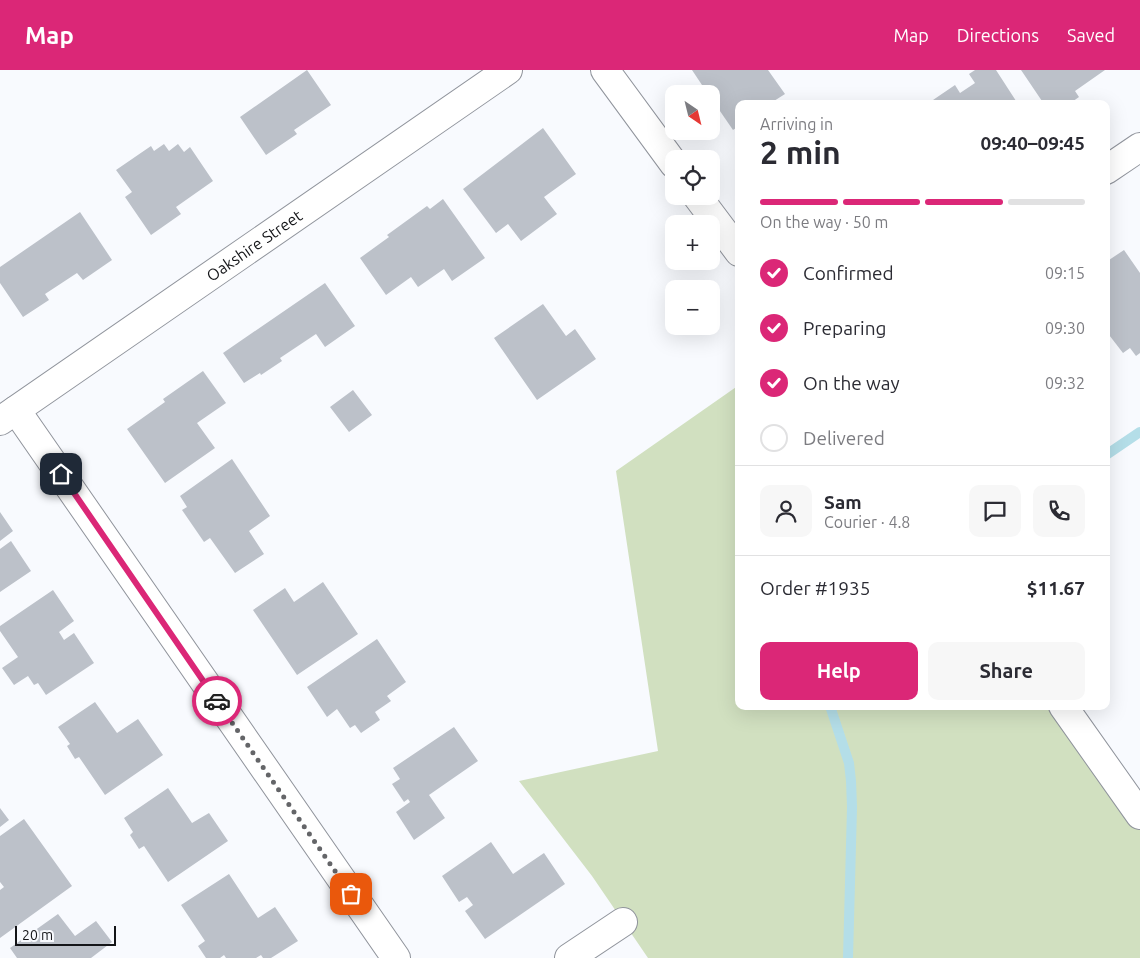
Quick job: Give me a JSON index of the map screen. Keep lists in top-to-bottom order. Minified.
{"streets":{"street":["Oakshire Street"]},"scale_bar":"20 m","north":"bottom right","page":{"header":"Map","nav":["Map","Directions","Saved"],"map_buttons":["+","−"],"heading":["2 min","Arriving in","09:40–09:45"],"panel":["Sam","Courier · 4.8","Order #1935","$11.67"],"bar":"On the way · 50 m","list":[["Confirmed","09:15"],["Preparing","09:30"],["On the way","09:32"],"Delivered"],"buttons":["Help","Share"],"scale":"20 m"}}
